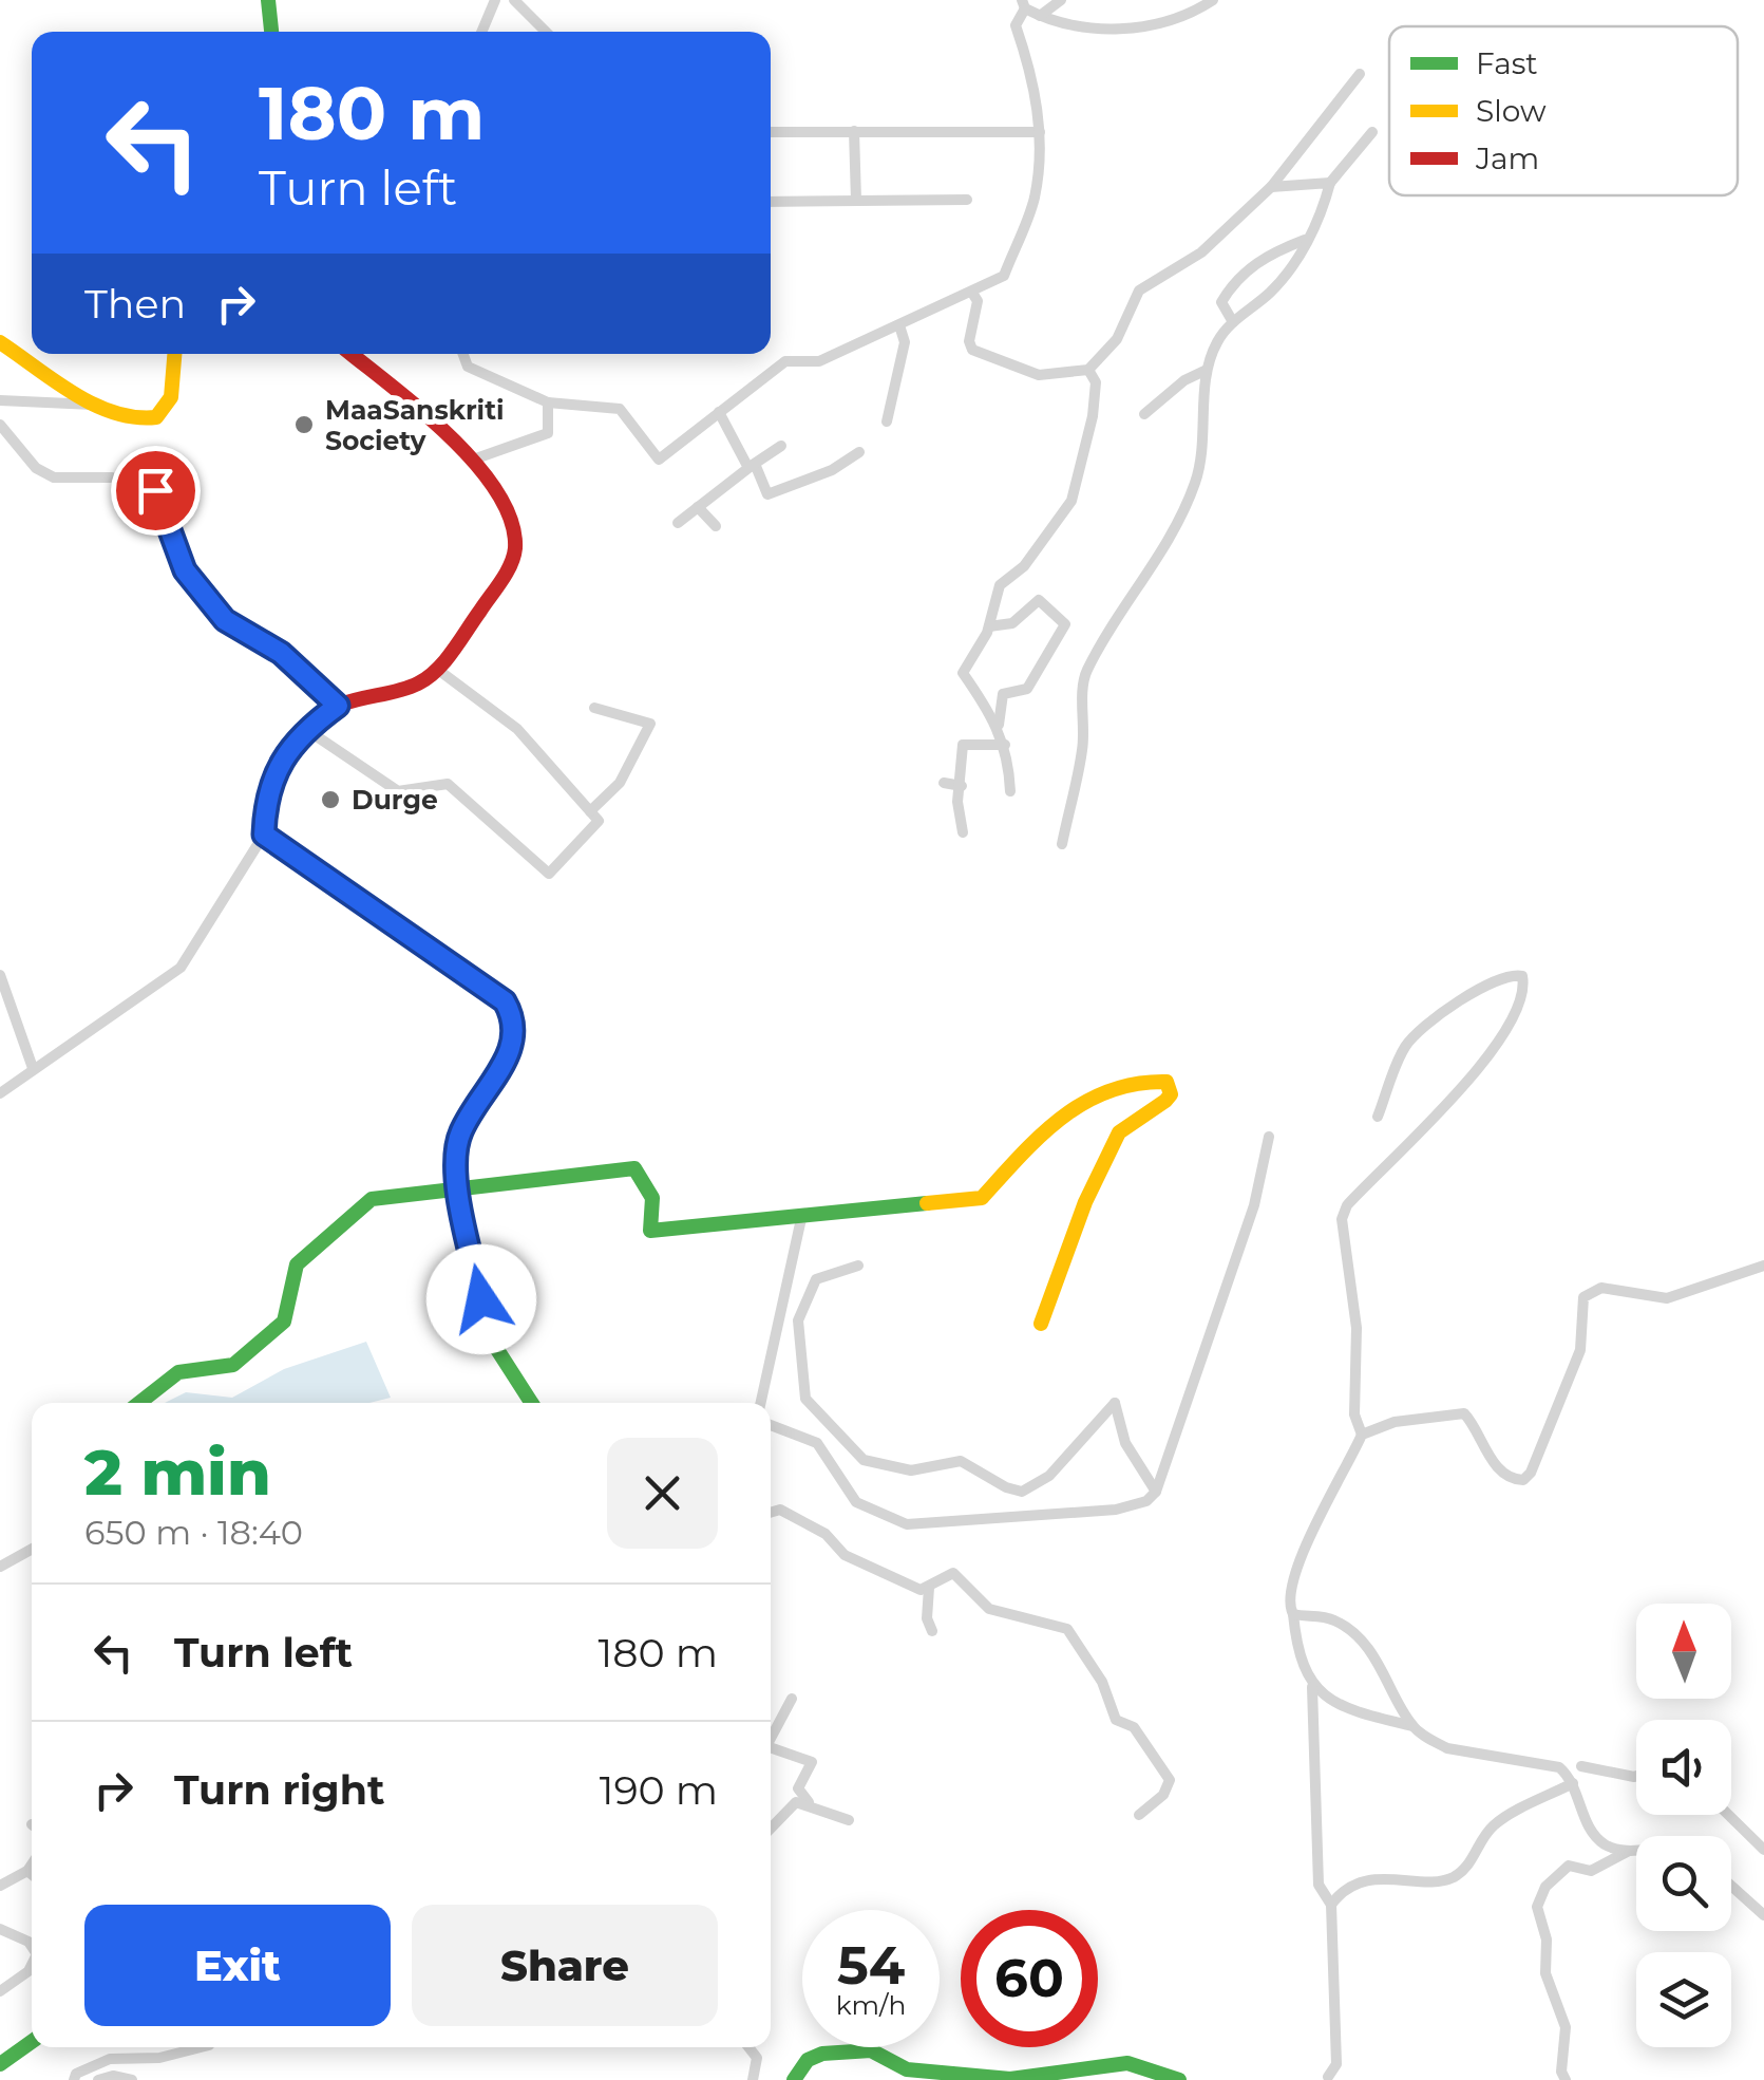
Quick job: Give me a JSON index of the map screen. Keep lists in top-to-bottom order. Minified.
{"places":["MaaSanskriti Society","Durge"],"legend":["Fast","Slow","Jam"],"north":"top","page":{"turn":["180 m","Turn left"],"then":"Then","heading":["2 min","650 m · 18:40"],"list":[{"name":"Turn left","value":"180 m"},{"name":"Turn right","value":"190 m"}],"buttons":["Exit","Share"],"speed":"54 km/h","limit":"60"}}
